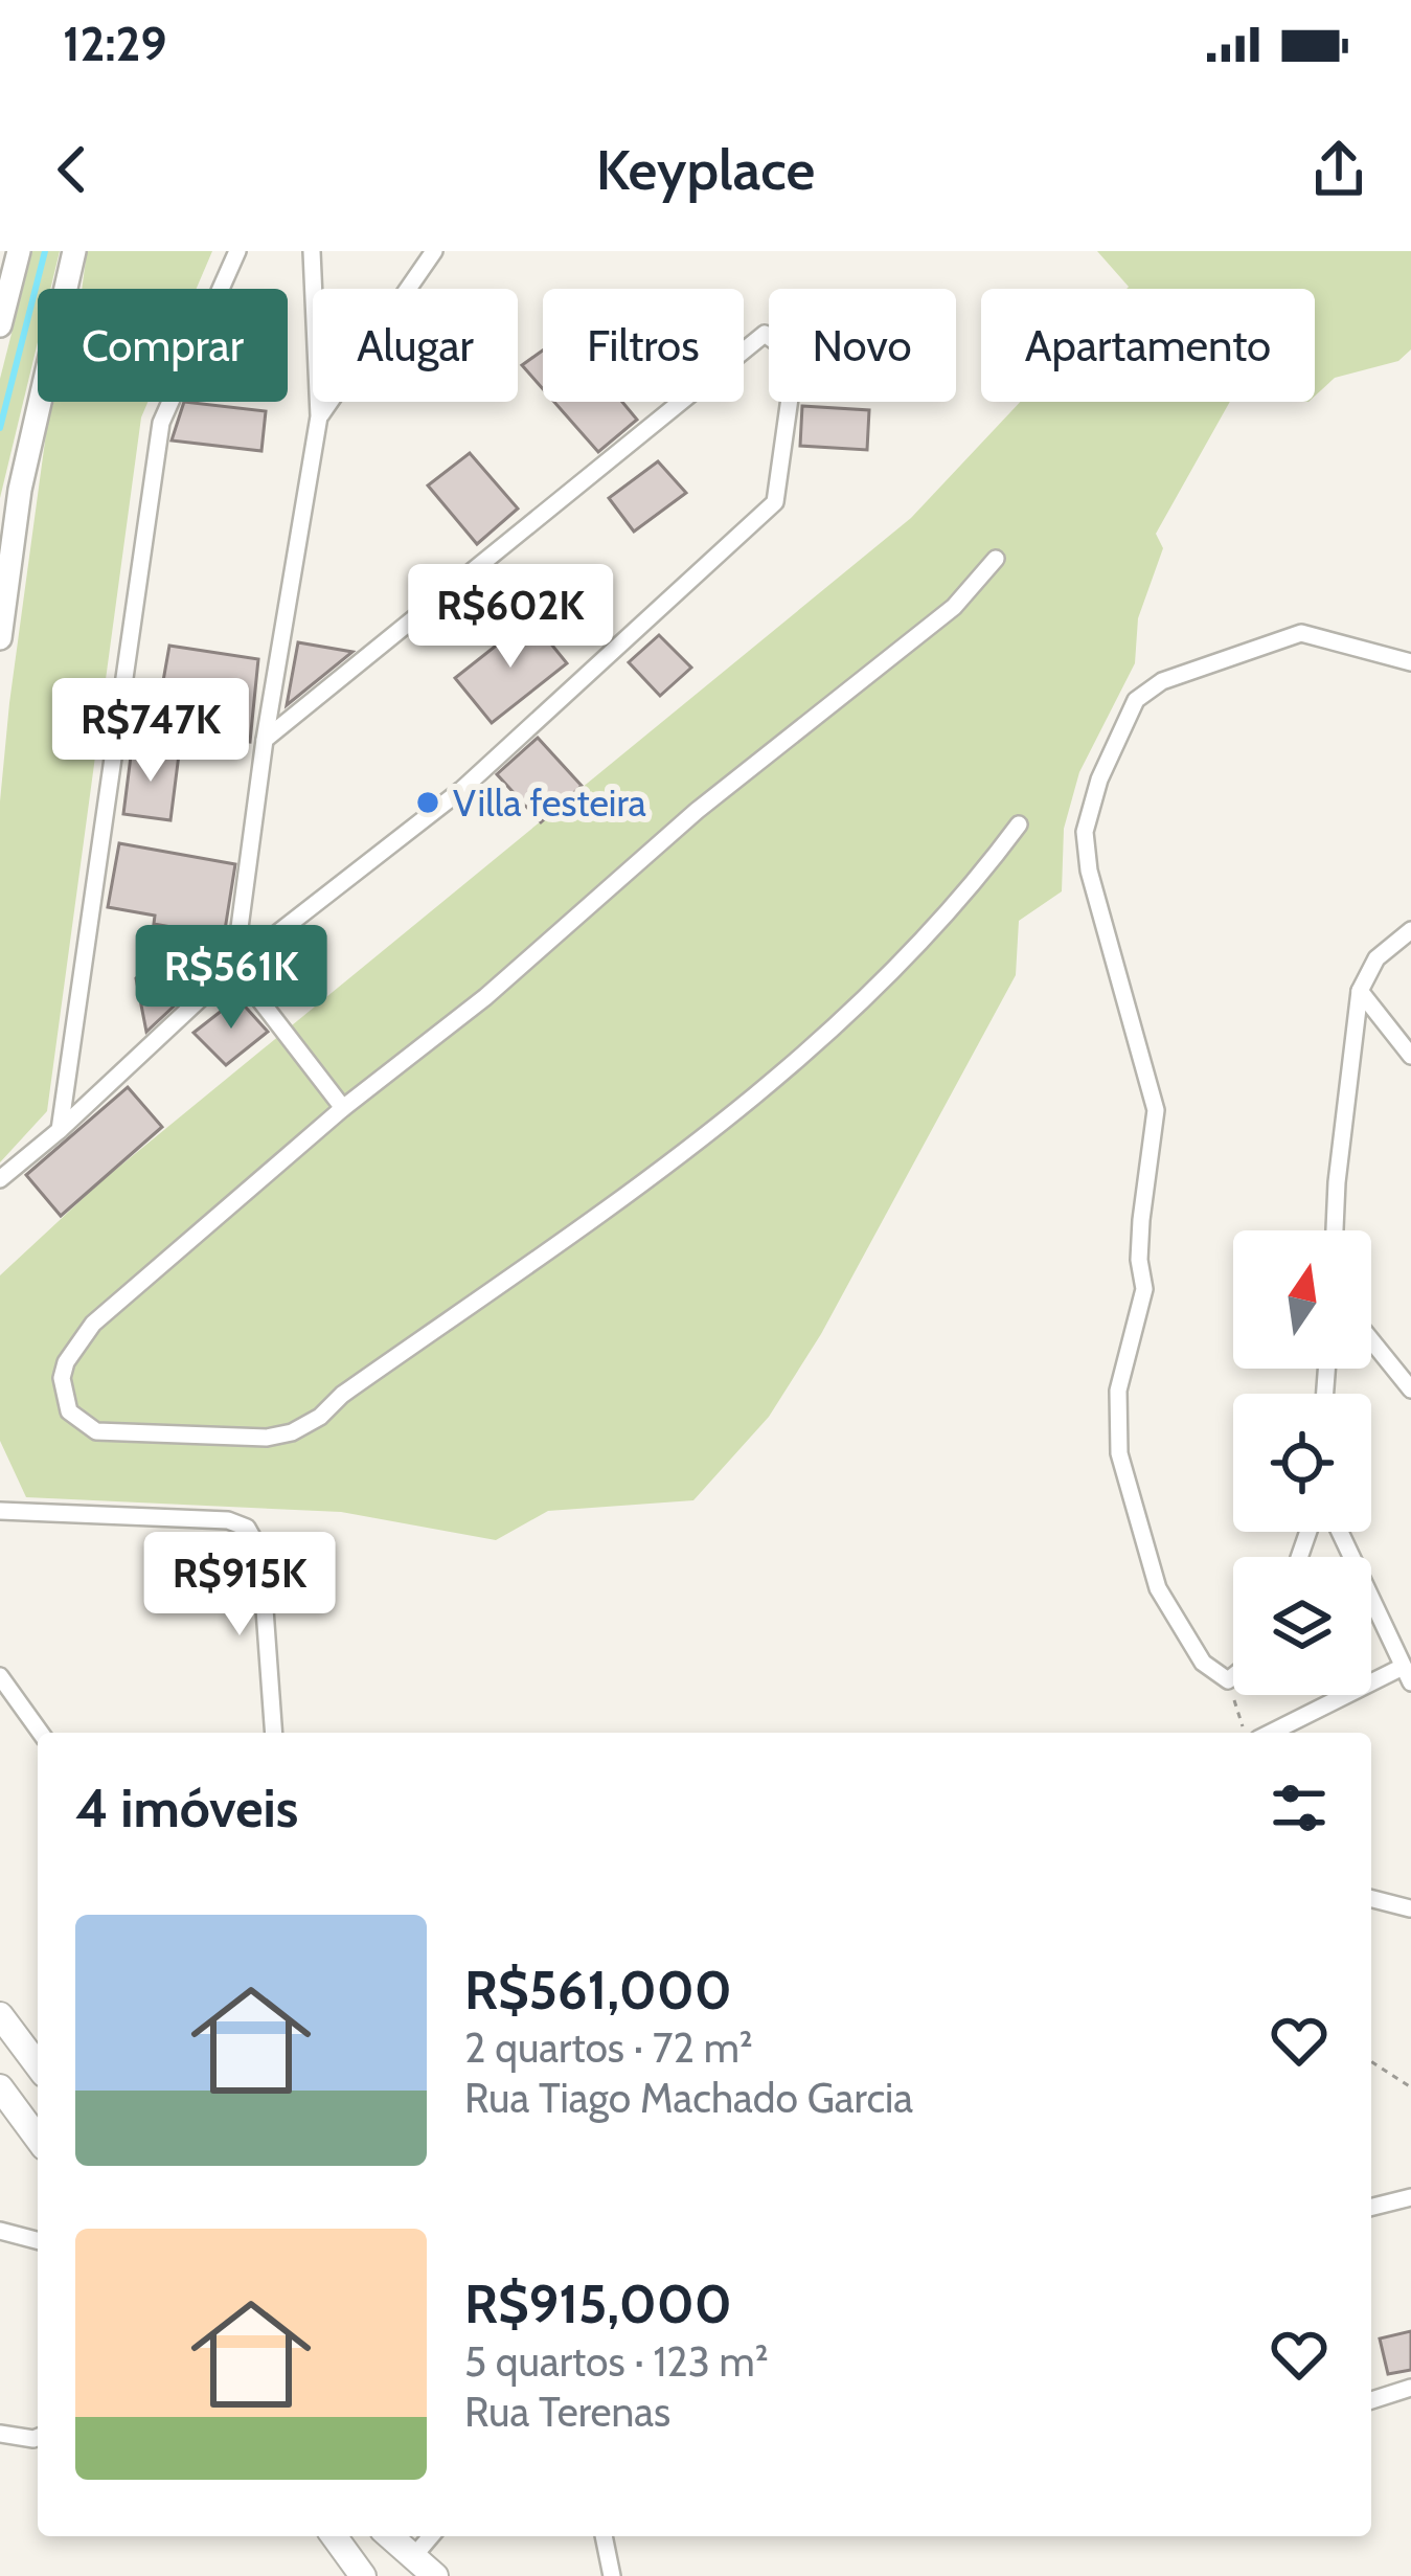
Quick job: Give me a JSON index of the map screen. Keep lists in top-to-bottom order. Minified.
{"places":["Villa festeira"],"north":"top","page":{"status":"12:29","header":"Keyplace","chip":["Comprar","Alugar","Filtros","Novo","Apartamento"],"price":["R$602K","R$747K","R$561K","R$915K"],"heading":"4 imóveis","list":[{"name":"R$561,000","note":"2 quartos · 72 m² · Rua Tiago Machado Garcia"},{"name":"R$915,000","note":"5 quartos · 123 m² · Rua Terenas"}]}}
